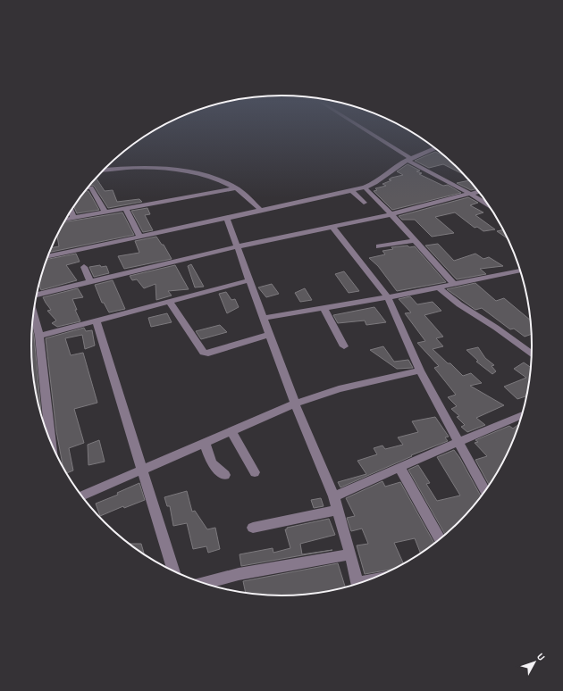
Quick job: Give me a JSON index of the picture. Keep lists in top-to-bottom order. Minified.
{"north":"top right"}
